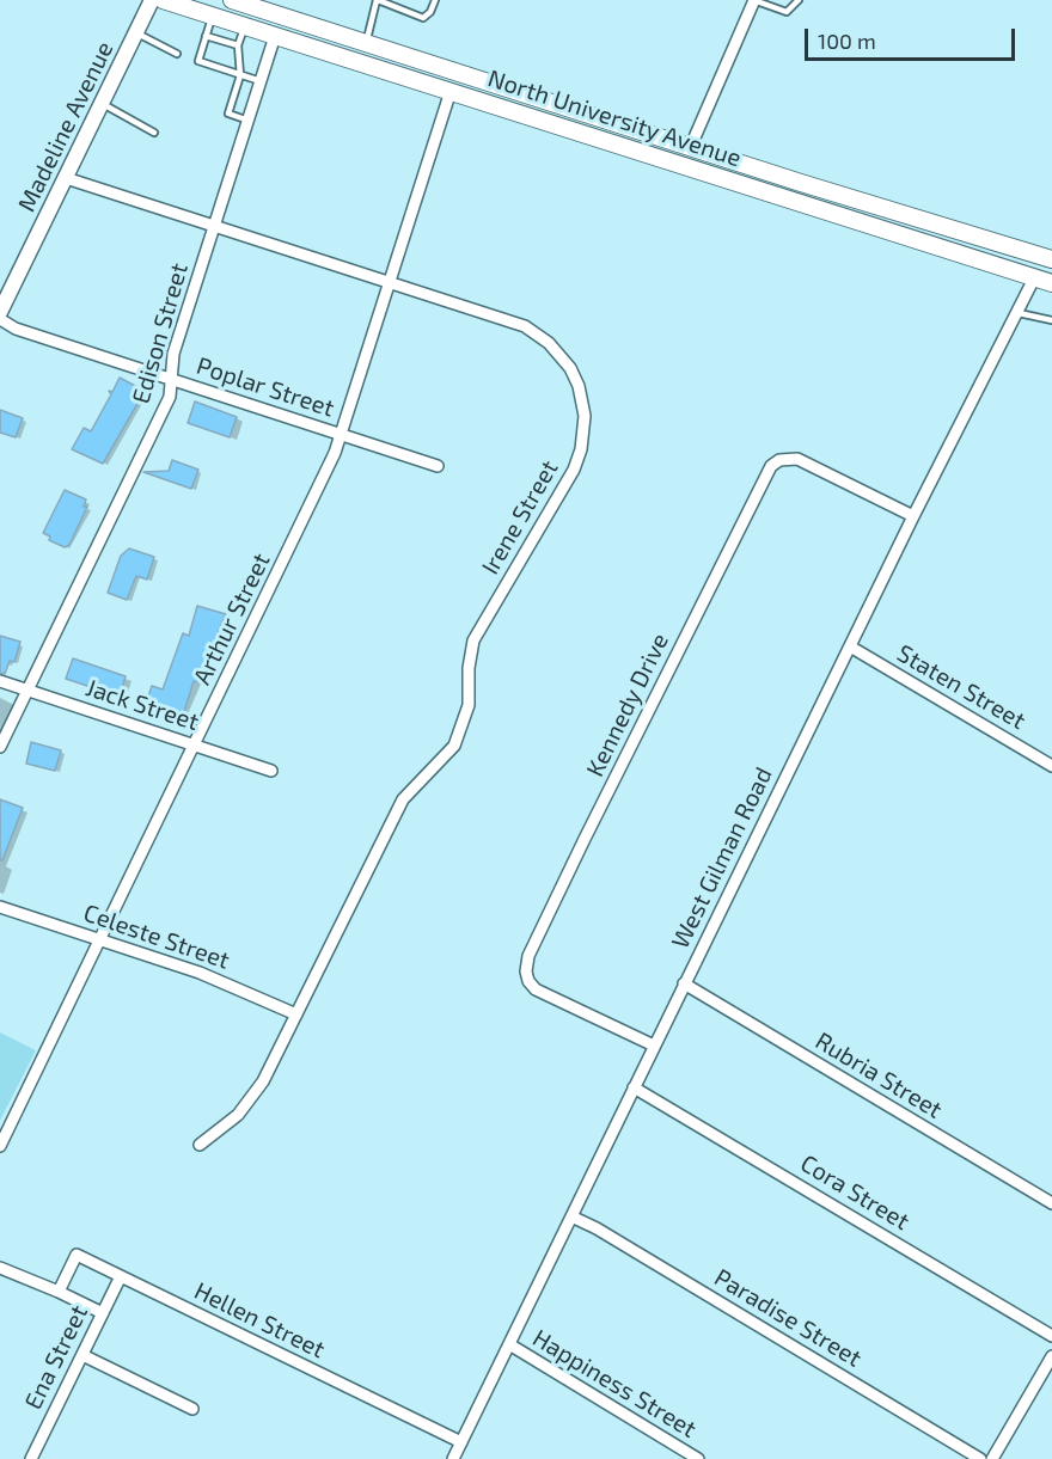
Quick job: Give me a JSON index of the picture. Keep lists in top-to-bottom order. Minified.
{"streets":{"main road":["North University Avenue"],"street":["Madeline Avenue","Edison Street","Poplar Street","Irene Street","Arthur Street","Staten Street","Jack Street","Kennedy Drive","West Gilman Road","Celeste Street","Rubria Street","Cora Street","Paradise Street","Hellen Street","Ena Street","Happiness Street"]},"crossings":[["North University Avenue","Edison Street"],["North University Avenue","Arthur Street"],["North University Avenue","West Gilman Road"],["Madeline Avenue","Irene Street"],["Edison Street","Poplar Street"],["Edison Street","Irene Street"],["Edison Street","Jack Street"],["Poplar Street","Arthur Street"],["Irene Street","Arthur Street"],["Irene Street","Celeste Street"],["Arthur Street","Jack Street"],["Arthur Street","Celeste Street"],["Staten Street","West Gilman Road"],["Kennedy Drive","West Gilman Road"],["West Gilman Road","Rubria Street"],["West Gilman Road","Cora Street"],["West Gilman Road","Paradise Street"],["West Gilman Road","Hellen Street"],["West Gilman Road","Happiness Street"],["Hellen Street","Ena Street"]],"scale_bar":"100 m"}
